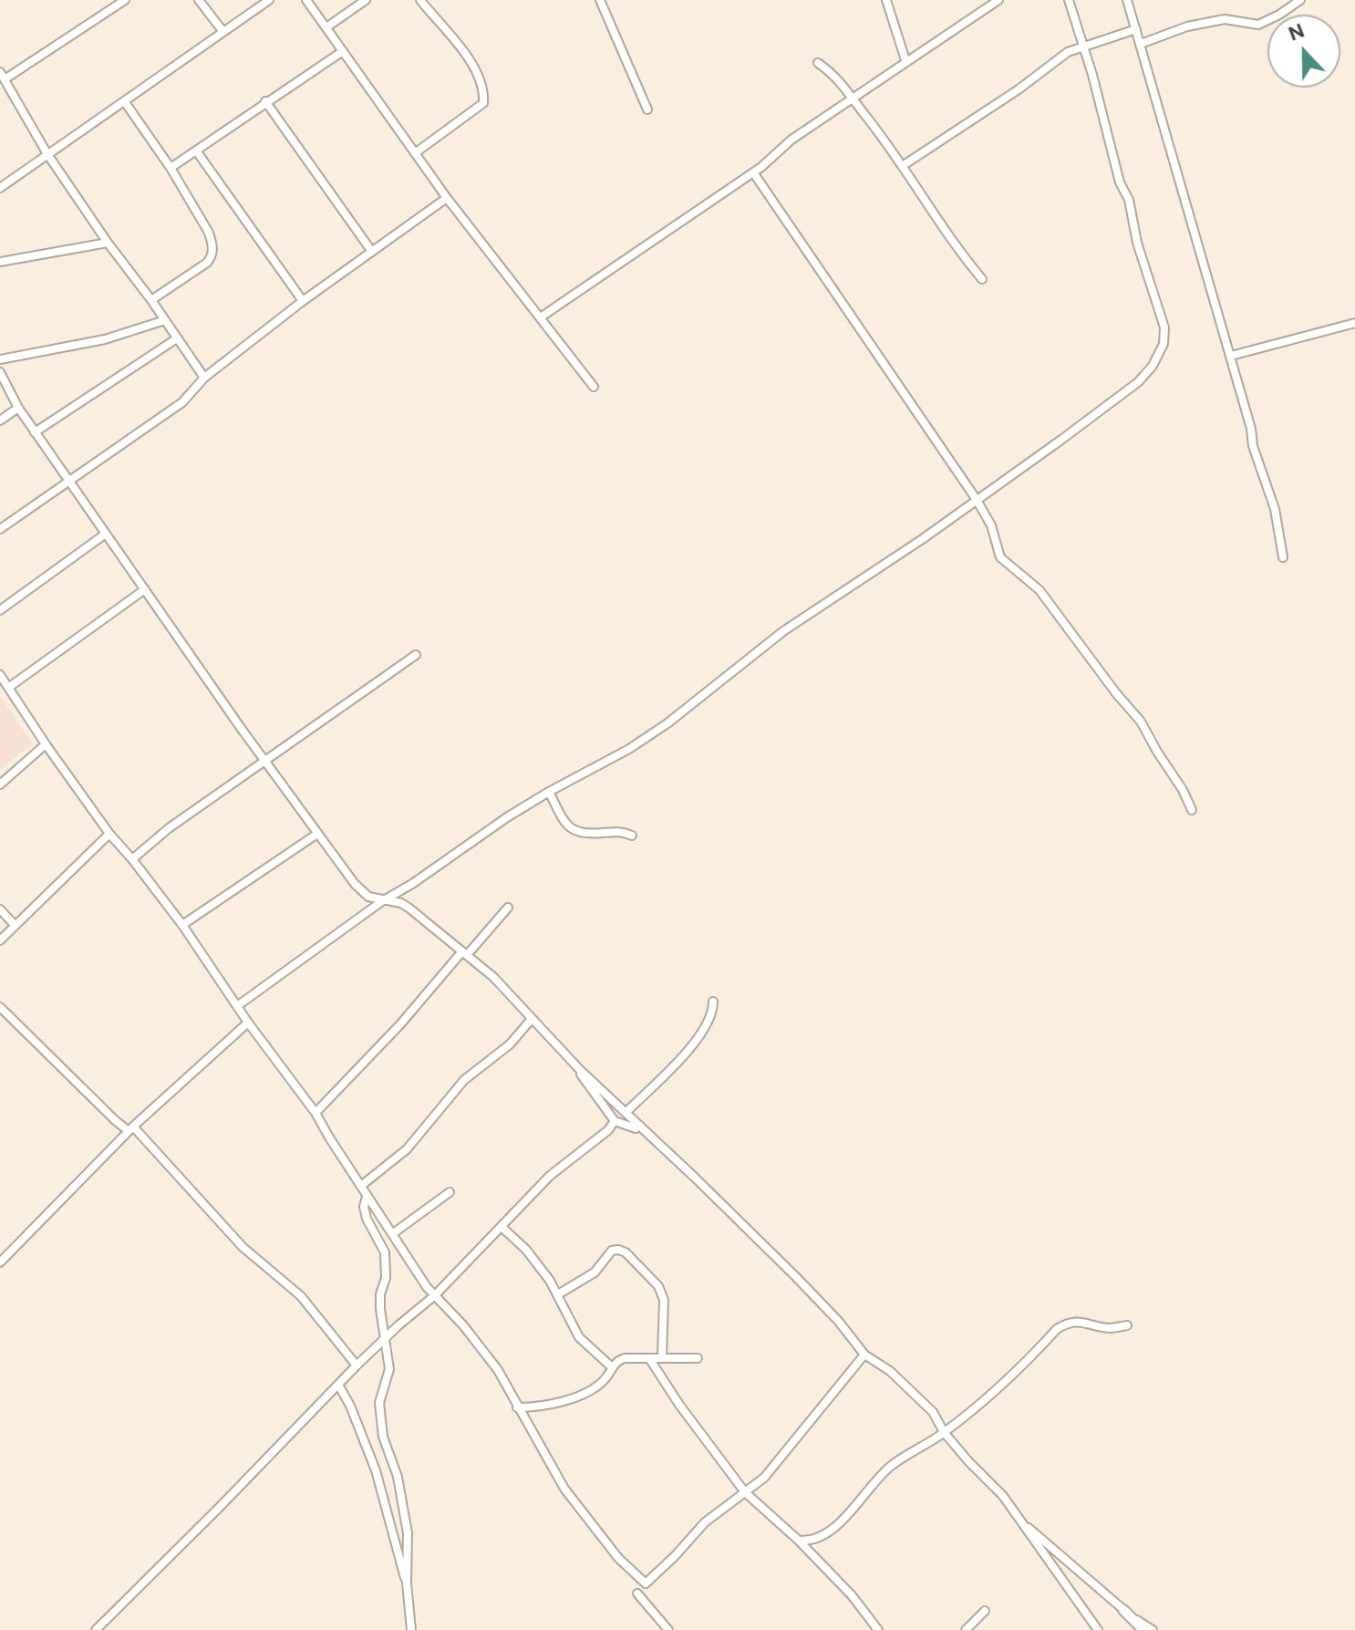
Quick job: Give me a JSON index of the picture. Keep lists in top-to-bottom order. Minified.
{"north":"top"}
